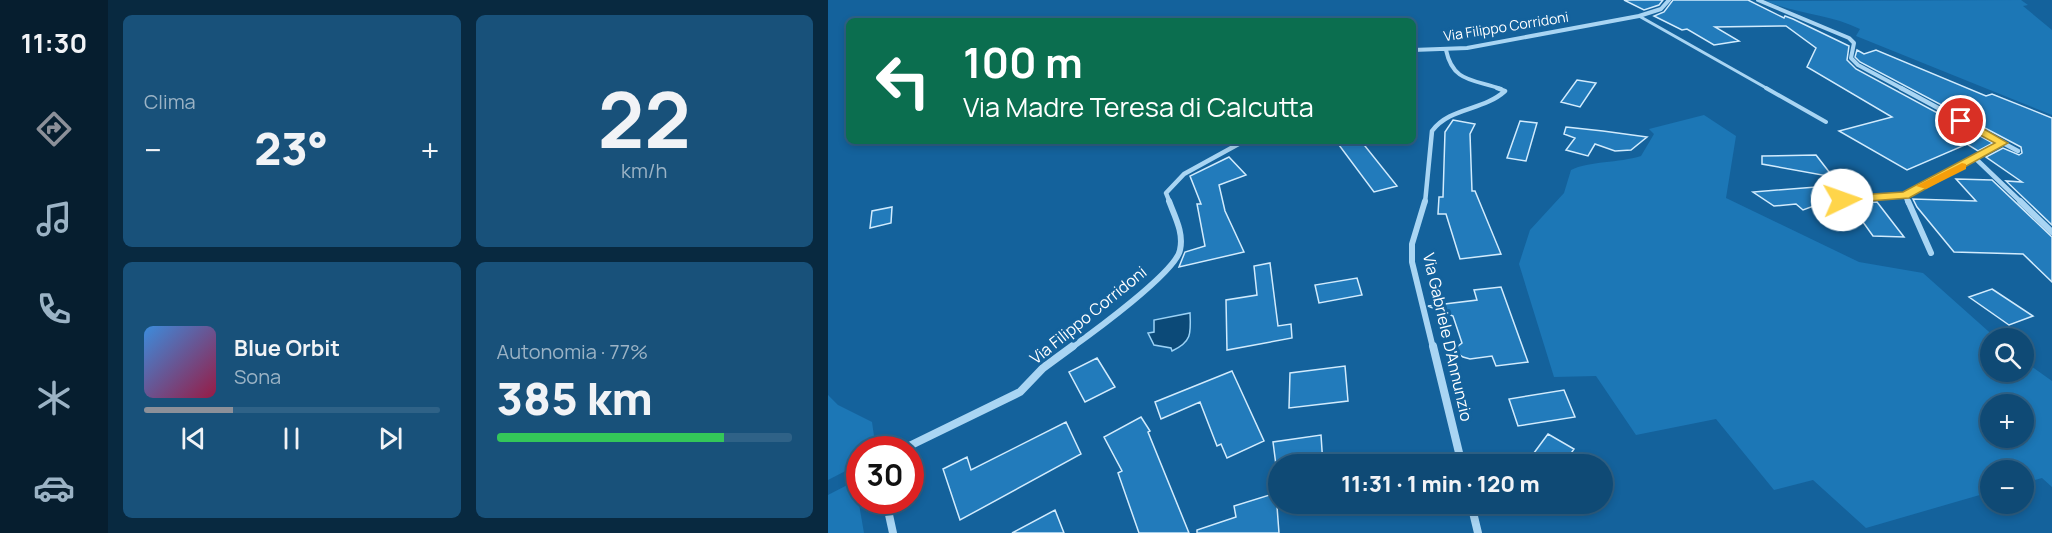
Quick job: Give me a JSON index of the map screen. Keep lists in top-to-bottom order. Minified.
{"streets":{"street":["Via Filippo Corridoni","Via Gabriele D'Annunzio"]},"crossings":[["Via Filippo Corridoni","Via Gabriele D'Annunzio"]],"page":{"tabs":"11:30","tile":["Clima",["22","km/h"],["Autonomia · 77%","385 km"]],"turn":["100 m","Via Madre Teresa di Calcutta"],"heat":["−","23°","+"],"song":["Blue Orbit","Sona"],"map_buttons":["+","−"],"limit":"30","trip":"11:31 · 1 min · 120 m"}}
